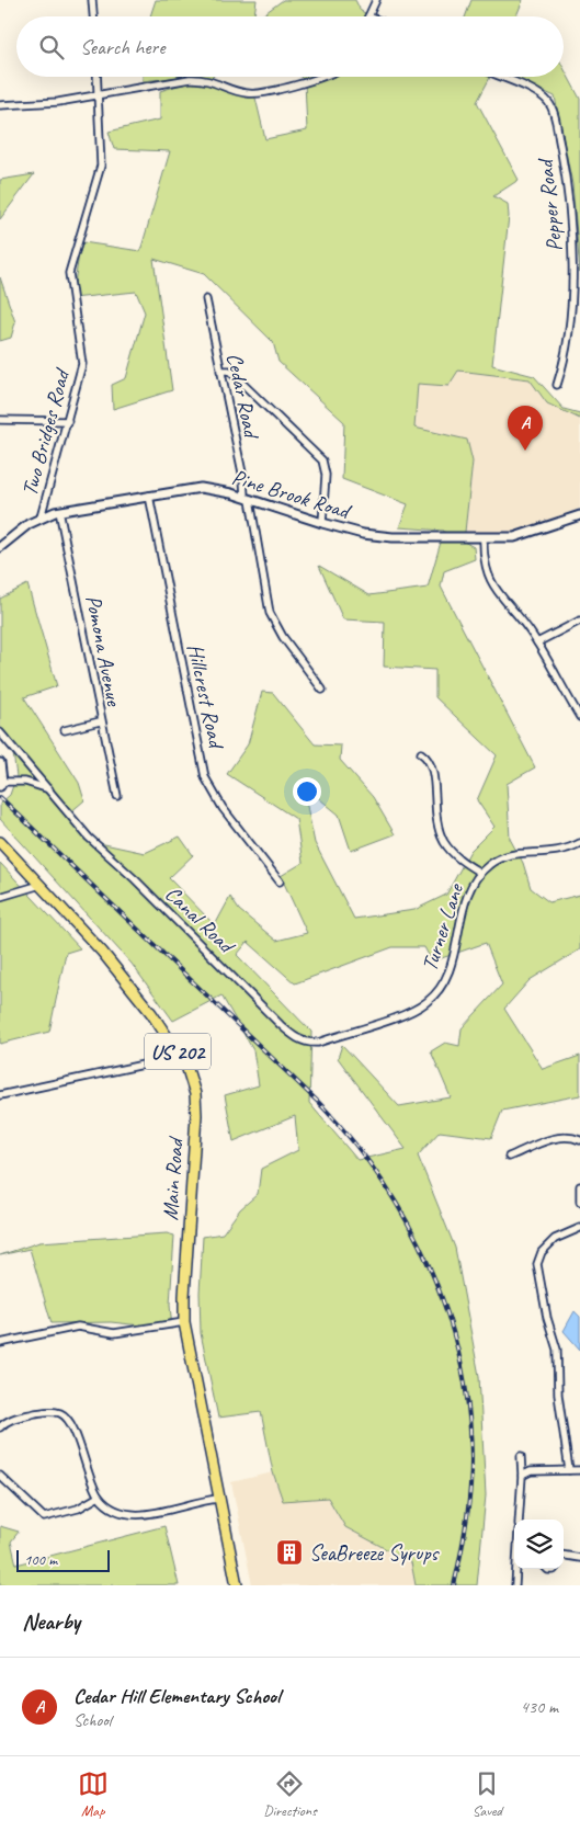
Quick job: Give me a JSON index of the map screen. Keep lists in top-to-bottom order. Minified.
{"streets":{"main road":["US 202","Main Road"],"street":["Pepper Road","Cedar Road","Two Bridges Road","Pine Brook Road","Pomona Avenue","Hillcrest Road","Canal Road","Turner Lane"]},"crossings":[["Cedar Road","Pine Brook Road"],["Two Bridges Road","Pine Brook Road"],["Pine Brook Road","Pomona Avenue"],["Pine Brook Road","Hillcrest Road"],["Canal Road","Turner Lane"]],"places":{"building":["SeaBreeze Syrups"]},"scale_bar":"100 m","page":{"search":"Search here","pins":"A","scale":"100 m","heading":"Nearby","list":[{"mark":"A","name":"Cedar Hill Elementary School","note":"School","value":"430 m"}],"nav":["Map","Directions","Saved"]}}
